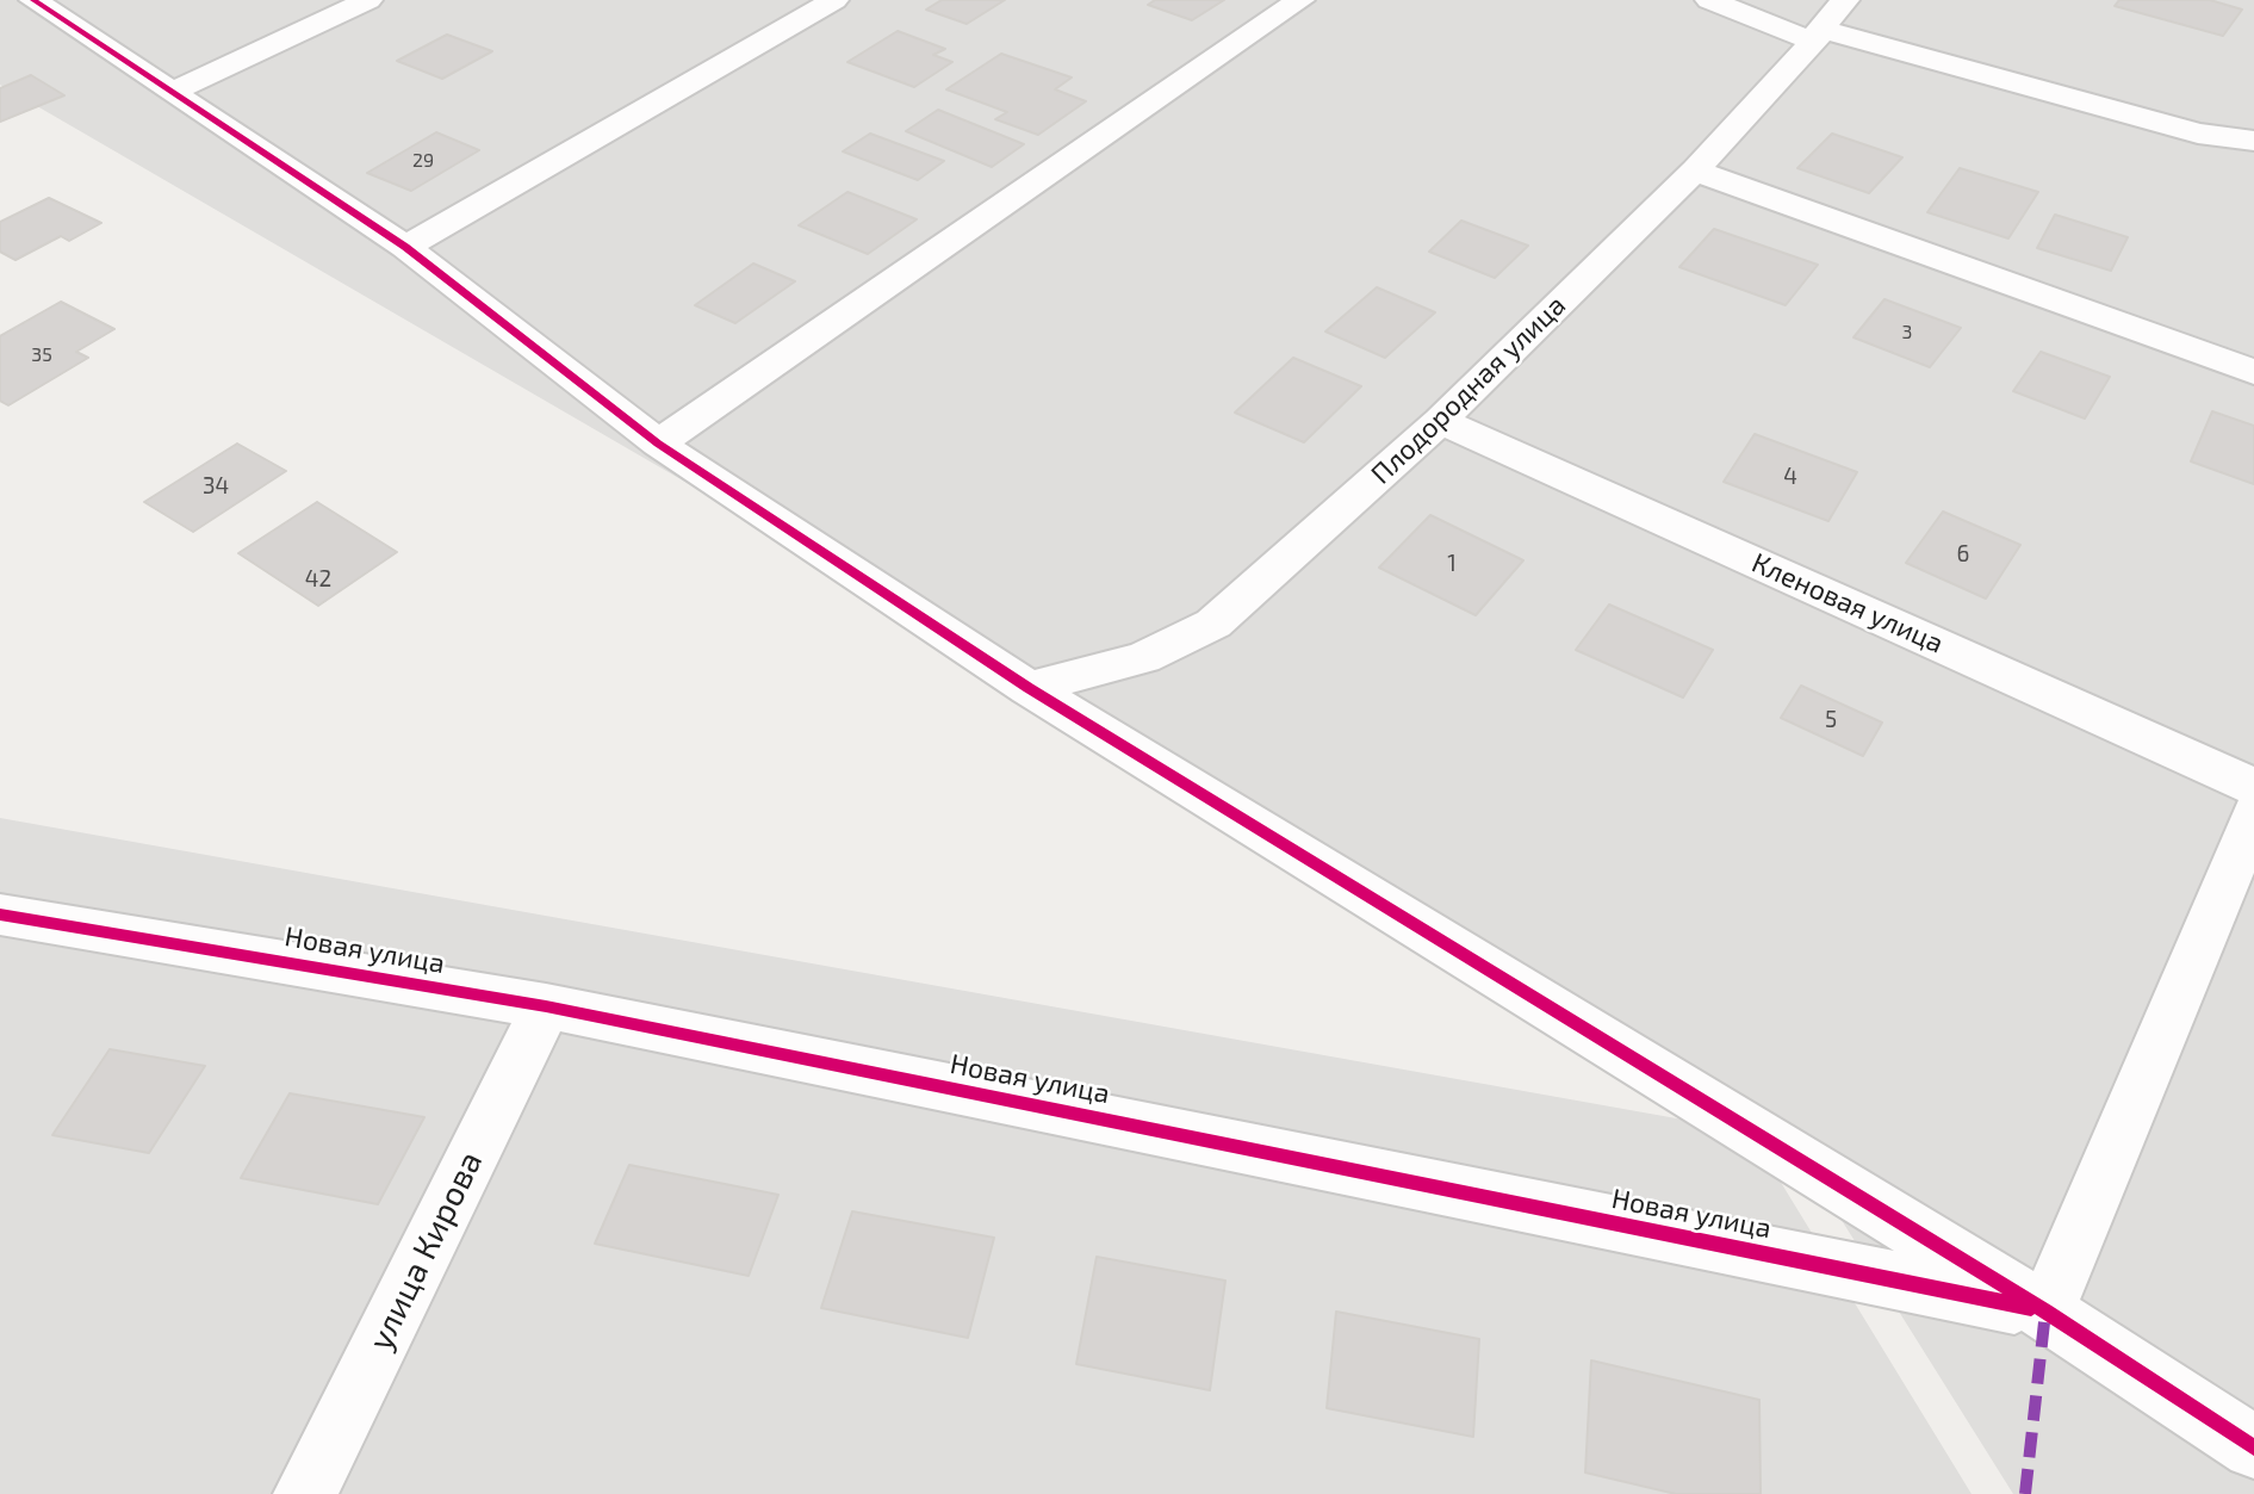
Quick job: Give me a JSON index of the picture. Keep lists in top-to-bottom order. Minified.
{"streets":{"street":["Плодородная улица","Кленовая улица","Новая улица","улица Кирова"]},"crossings":[["Плодородная улица","Кленовая улица"],["Новая улица","улица Кирова"]],"house_numbers":["29","3","35","4","34","6","1","42","5"]}
